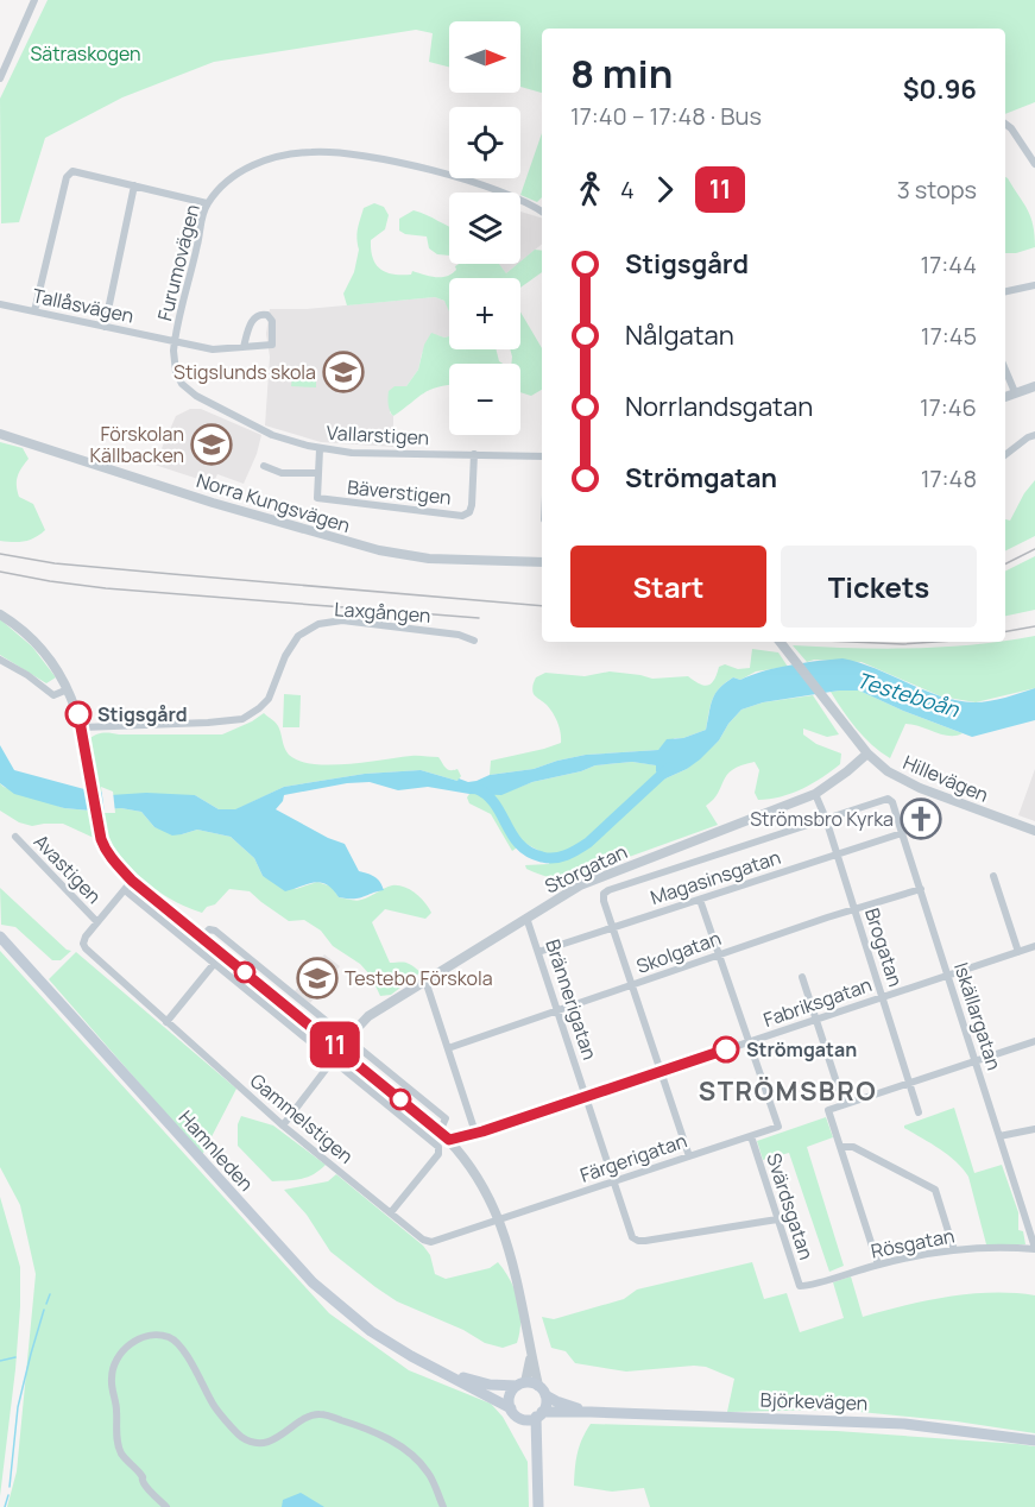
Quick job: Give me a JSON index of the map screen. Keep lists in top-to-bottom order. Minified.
{"streets":{"main road":["Hamnleden","Björkevägen"],"street":["Furumovägen","Tallåsvägen","Vallarstigen","Bäverstigen","Norra Kungsvägen","Laxgången","Hillevägen","Avastigen","Storgatan","Magasinsgatan","Brogatan","Skolgatan","Brännerigatan","Fabriksgatan","Iskällargatan","Gammelstigen","Färgerigatan","Svärdsgatan","Rösgatan"]},"crossings":[["Furumovägen","Tallåsvägen"],["Furumovägen","Vallarstigen"],["Tallåsvägen","Vallarstigen"],["Vallarstigen","Bäverstigen"],["Hillevägen","Storgatan"],["Avastigen","Gammelstigen"],["Storgatan","Brogatan"],["Storgatan","Brännerigatan"],["Magasinsgatan","Brogatan"],["Magasinsgatan","Brännerigatan"],["Magasinsgatan","Iskällargatan"],["Brogatan","Skolgatan"],["Brogatan","Fabriksgatan"],["Brogatan","Iskällargatan"],["Skolgatan","Brännerigatan"],["Skolgatan","Iskällargatan"],["Brännerigatan","Fabriksgatan"],["Brännerigatan","Färgerigatan"],["Brännerigatan","Svärdsgatan"],["Fabriksgatan","Iskällargatan"],["Fabriksgatan","Färgerigatan"],["Iskällargatan","Rösgatan"],["Gammelstigen","Färgerigatan"],["Hamnleden","Björkevägen"],["Färgerigatan","Svärdsgatan"],["Svärdsgatan","Rösgatan"]],"districts":["STRÖMSBRO"],"water":["Testeboån"],"parks":["Sätraskogen"],"places":{"school or university":["Stigslunds skola","Förskolan Källbacken","Testebo Förskola"],"other":["Stigsgård","Strömgatan"],"church":["Strömsbro Kyrka"]},"lines":["bus line 11"],"north":"right","page":{"on_map":"11","map_buttons":["+","−"],"heading":["8 min","17:40 – 17:48 · Bus","$0.96"],"legs":["4","11","3 stops"],"list":[{"name":"Stigsgård","value":"17:44"},{"name":"Nålgatan","value":"17:45"},{"name":"Norrlandsgatan","value":"17:46"},{"name":"Strömgatan","value":"17:48"}],"buttons":["Start","Tickets"]}}
